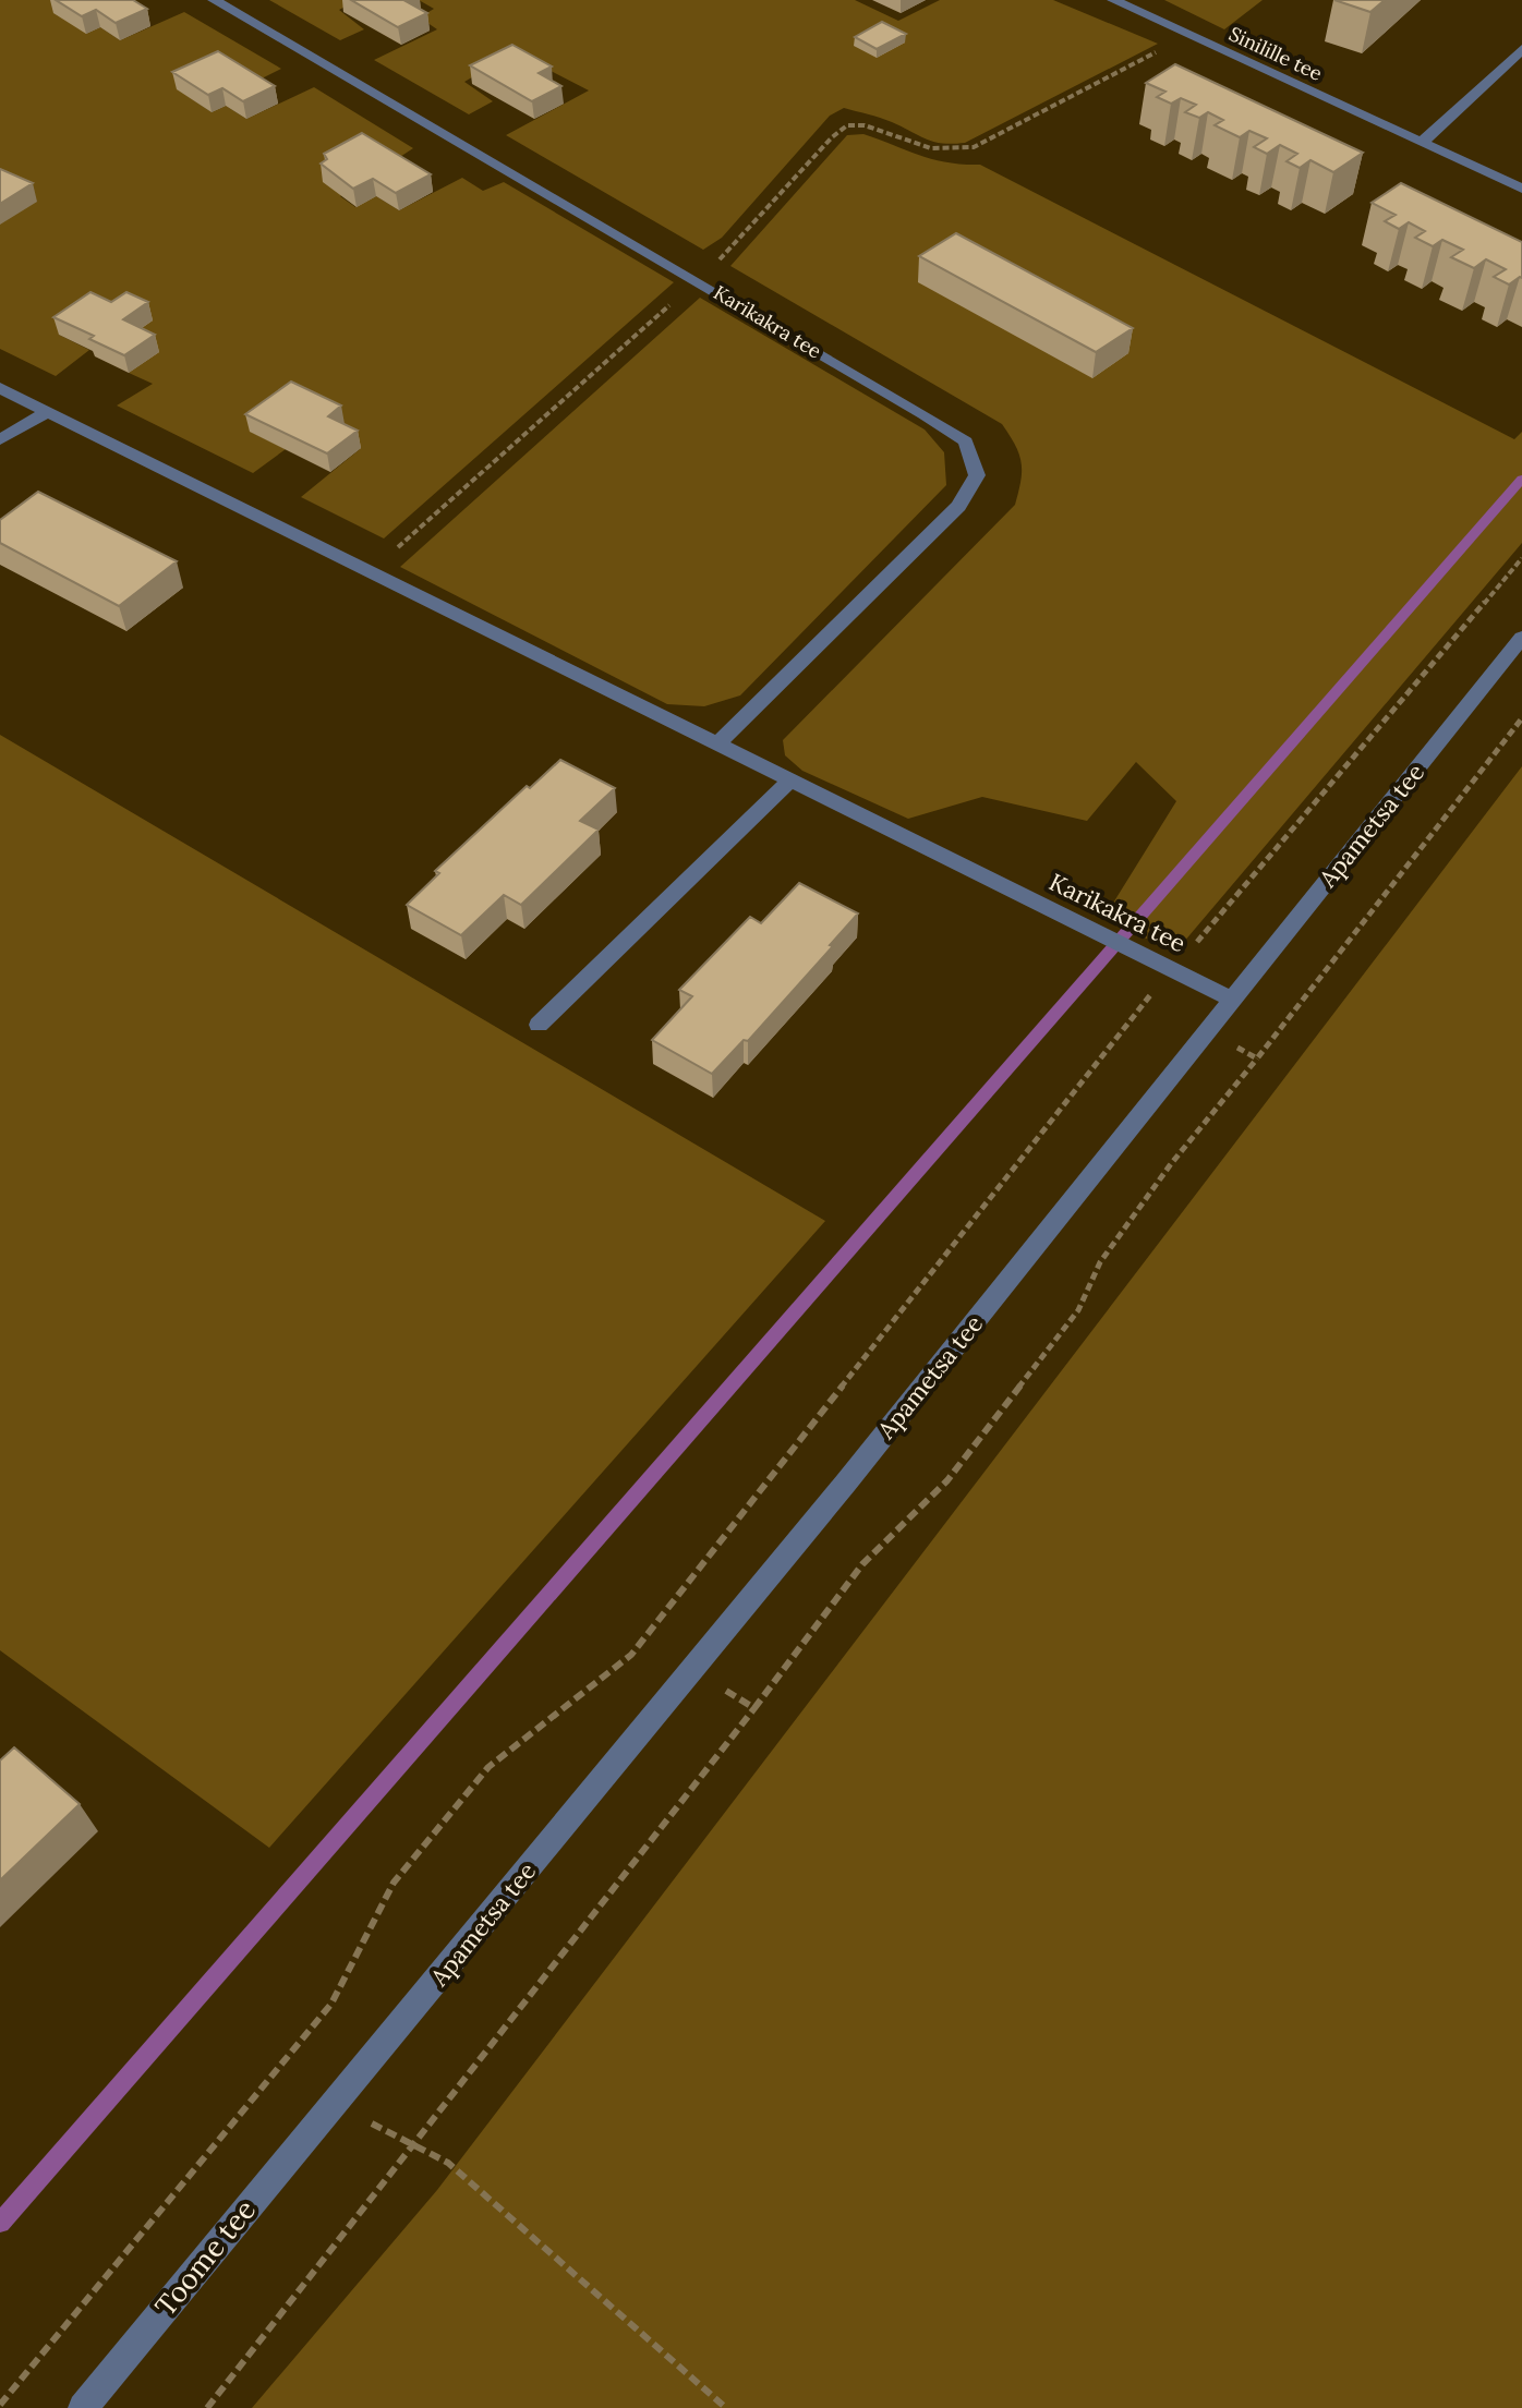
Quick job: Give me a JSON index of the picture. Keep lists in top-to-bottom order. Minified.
{"streets":{"street":["Sinilille tee","Karikakra tee","Apametsa tee","Toome tee"]},"crossings":[["Karikakra tee","Apametsa tee"],["Apametsa tee","Toome tee"]]}
